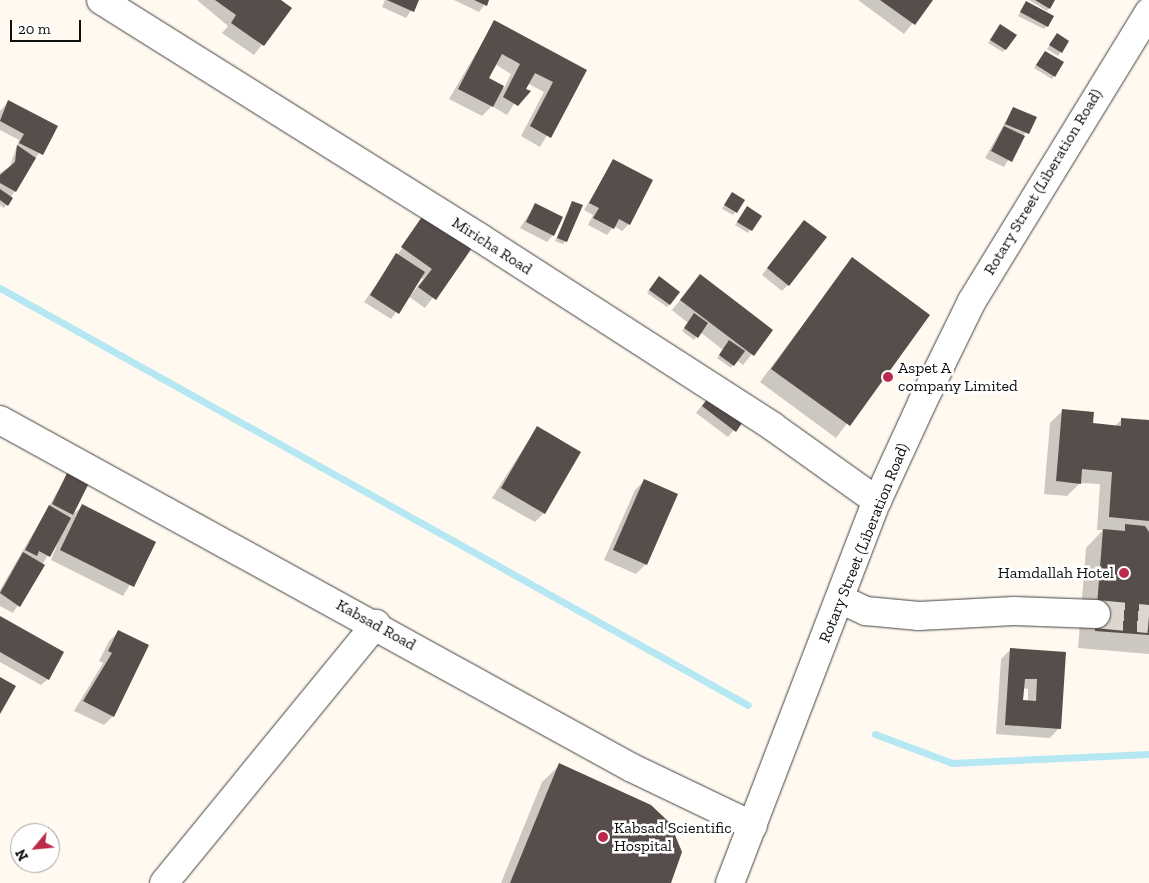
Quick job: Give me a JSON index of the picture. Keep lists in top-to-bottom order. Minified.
{"streets":{"street":["Rotary Street (Liberation Road)","Miricha Road","Kabsad Road"]},"crossings":[["Rotary Street (Liberation Road)","Miricha Road"],["Rotary Street (Liberation Road)","Kabsad Road"]],"places":["Aspet A company Limited","Hamdallah Hotel","Kabsad Scientific Hospital"],"scale_bar":"20 m","north":"bottom left"}
